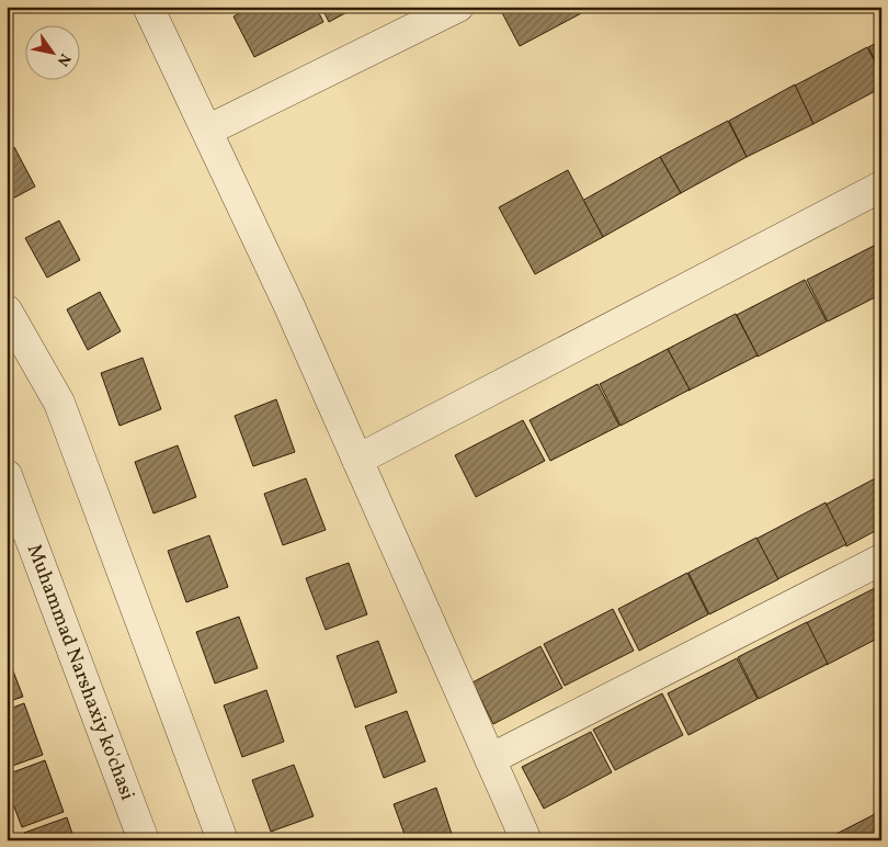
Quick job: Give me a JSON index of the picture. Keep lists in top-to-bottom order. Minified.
{"streets":{"street":["Muhammad Narshaxiy ko'chasi"]},"north":"bottom right"}
